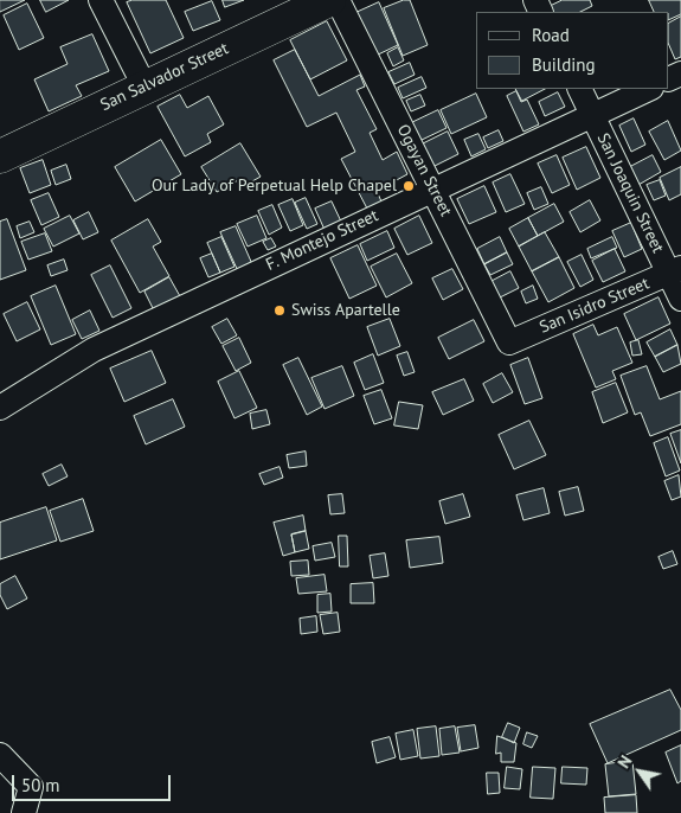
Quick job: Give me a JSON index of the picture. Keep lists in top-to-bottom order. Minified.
{"streets":{"highway":["San Salvador Street"],"street":["Ogayan Street","San Joaquin Street","F. Montejo Street","San Isidro Street"]},"crossings":[["Ogayan Street","F. Montejo Street"],["Ogayan Street","San Isidro Street"],["San Joaquin Street","F. Montejo Street"],["San Joaquin Street","San Isidro Street"]],"places":["Our Lady of Perpetual Help Chapel","Swiss Apartelle"],"legend":["Road","Building"],"scale_bar":"50 m","north":"top left"}
